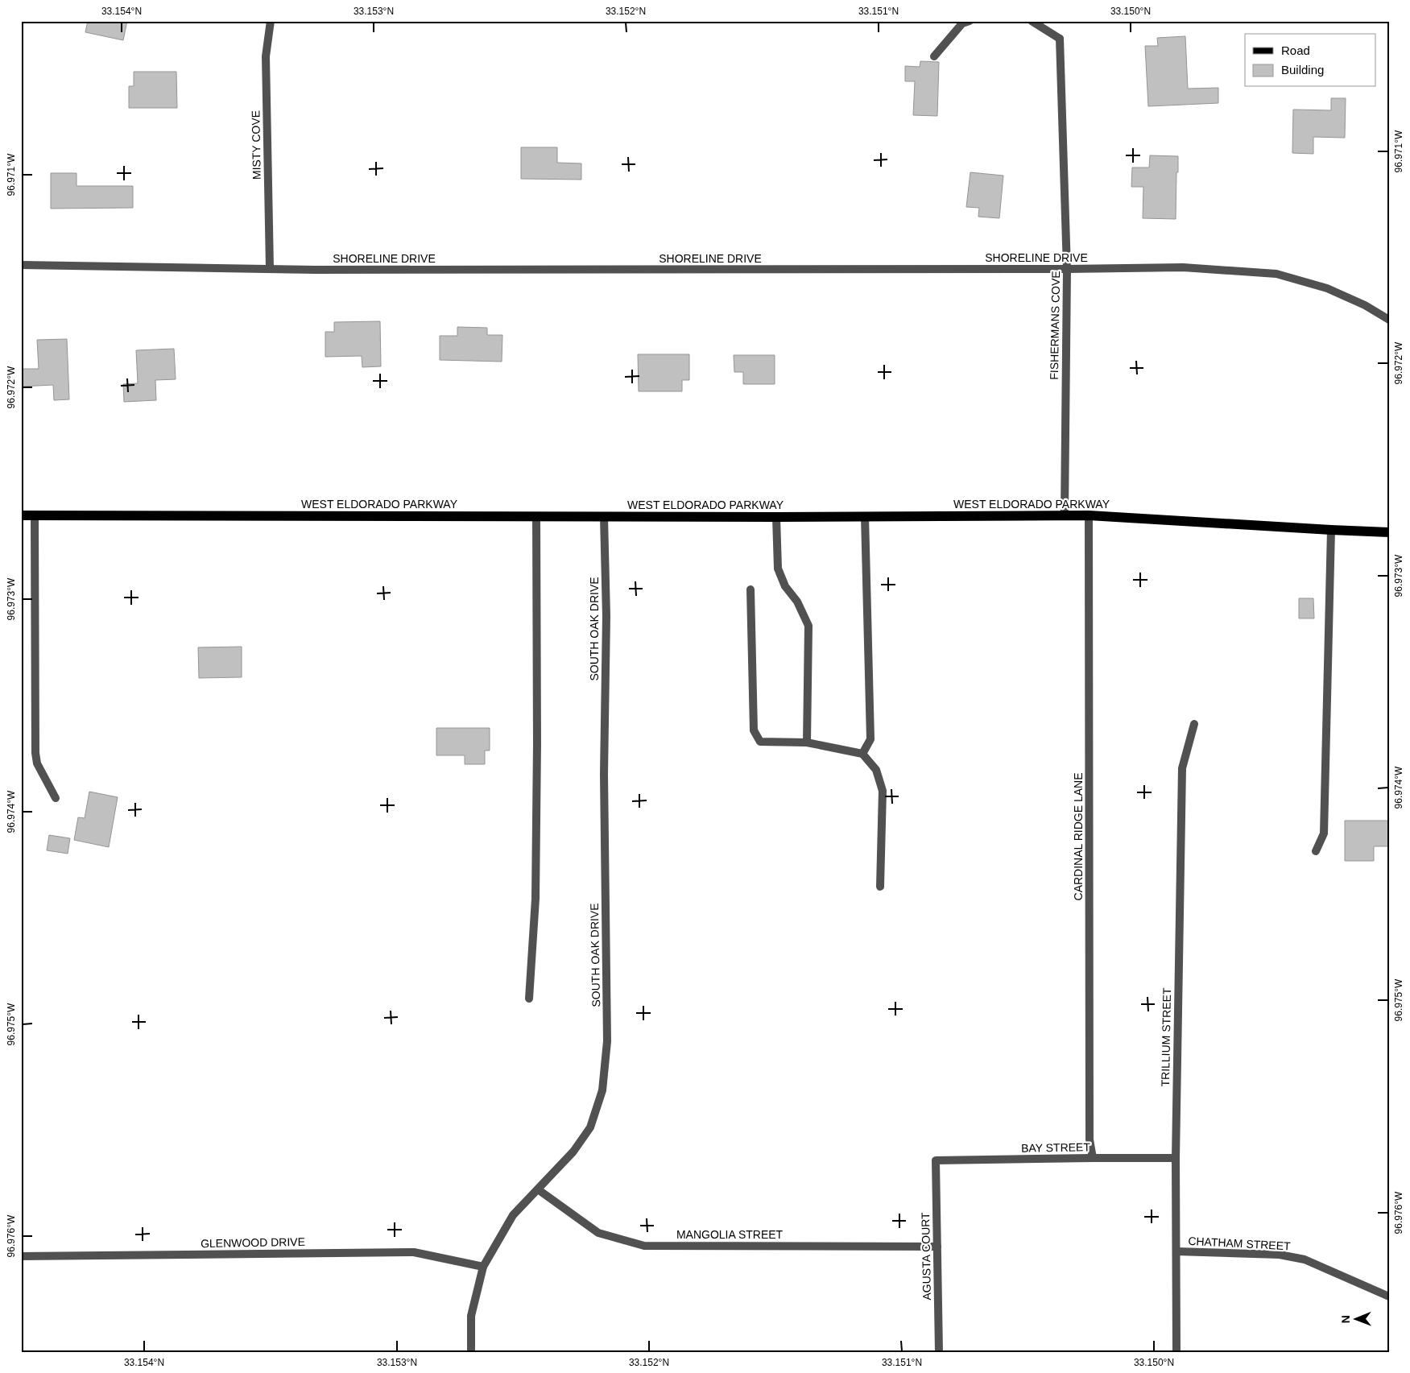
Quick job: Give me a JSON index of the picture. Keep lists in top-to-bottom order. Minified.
{"streets":{"main road":["WEST ELDORADO PARKWAY"],"street":["MISTY COVE","SHORELINE DRIVE","FISHERMANS COVE","SOUTH OAK DRIVE","CARDINAL RIDGE LANE","TRILLIUM STREET","BAY STREET","MANGOLIA STREET","GLENWOOD DRIVE","CHATHAM STREET","AGUSTA COURT"]},"crossings":[["MISTY COVE","SHORELINE DRIVE"],["SHORELINE DRIVE","FISHERMANS COVE"],["FISHERMANS COVE","WEST ELDORADO PARKWAY"],["WEST ELDORADO PARKWAY","SOUTH OAK DRIVE"],["WEST ELDORADO PARKWAY","CARDINAL RIDGE LANE"],["SOUTH OAK DRIVE","MANGOLIA STREET"],["SOUTH OAK DRIVE","GLENWOOD DRIVE"],["CARDINAL RIDGE LANE","BAY STREET"],["TRILLIUM STREET","BAY STREET"],["TRILLIUM STREET","CHATHAM STREET"],["BAY STREET","AGUSTA COURT"],["MANGOLIA STREET","AGUSTA COURT"]],"legend":["Road","Building"],"north":"left","coordinates":["33.154°N","33.153°N","33.152°N","33.151°N","33.150°N","96.971°W","96.972°W","96.973°W","96.974°W","96.975°W","96.976°W"]}
